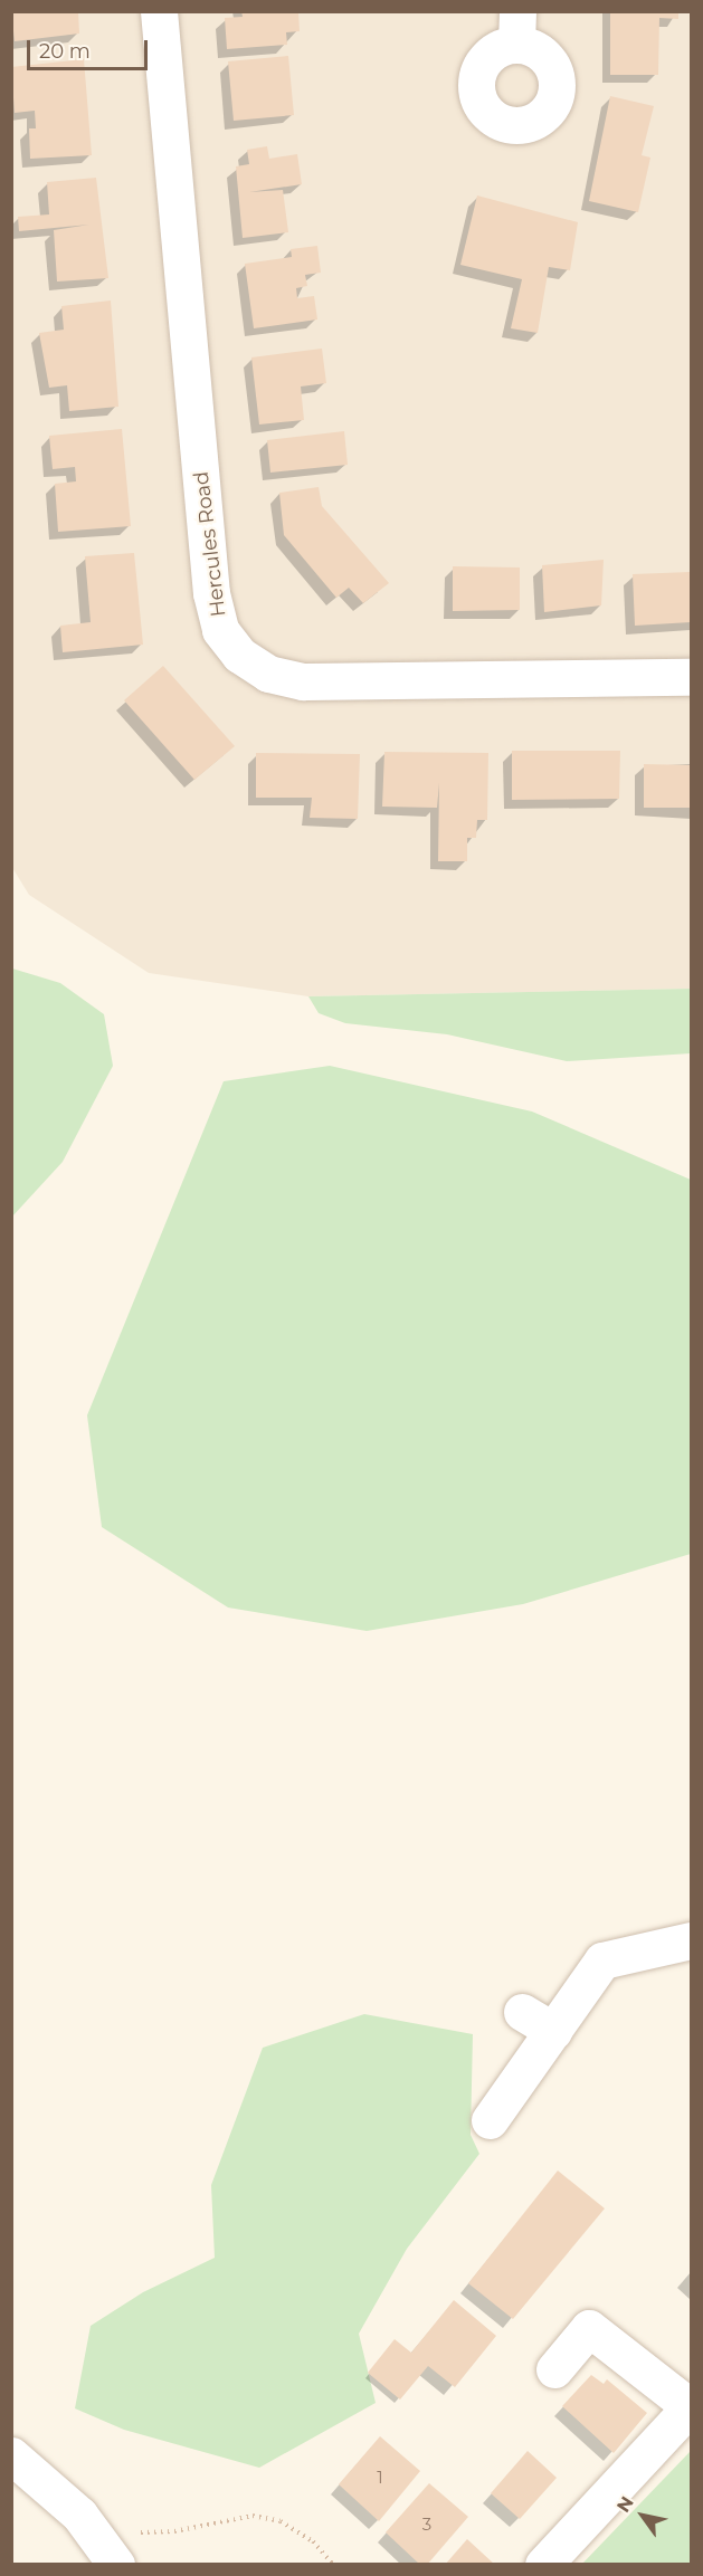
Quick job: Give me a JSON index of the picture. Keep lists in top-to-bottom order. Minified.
{"streets":{"street":["Hercules Road"]},"house_numbers":["1","3"],"scale_bar":"20 m","north":"top left"}
